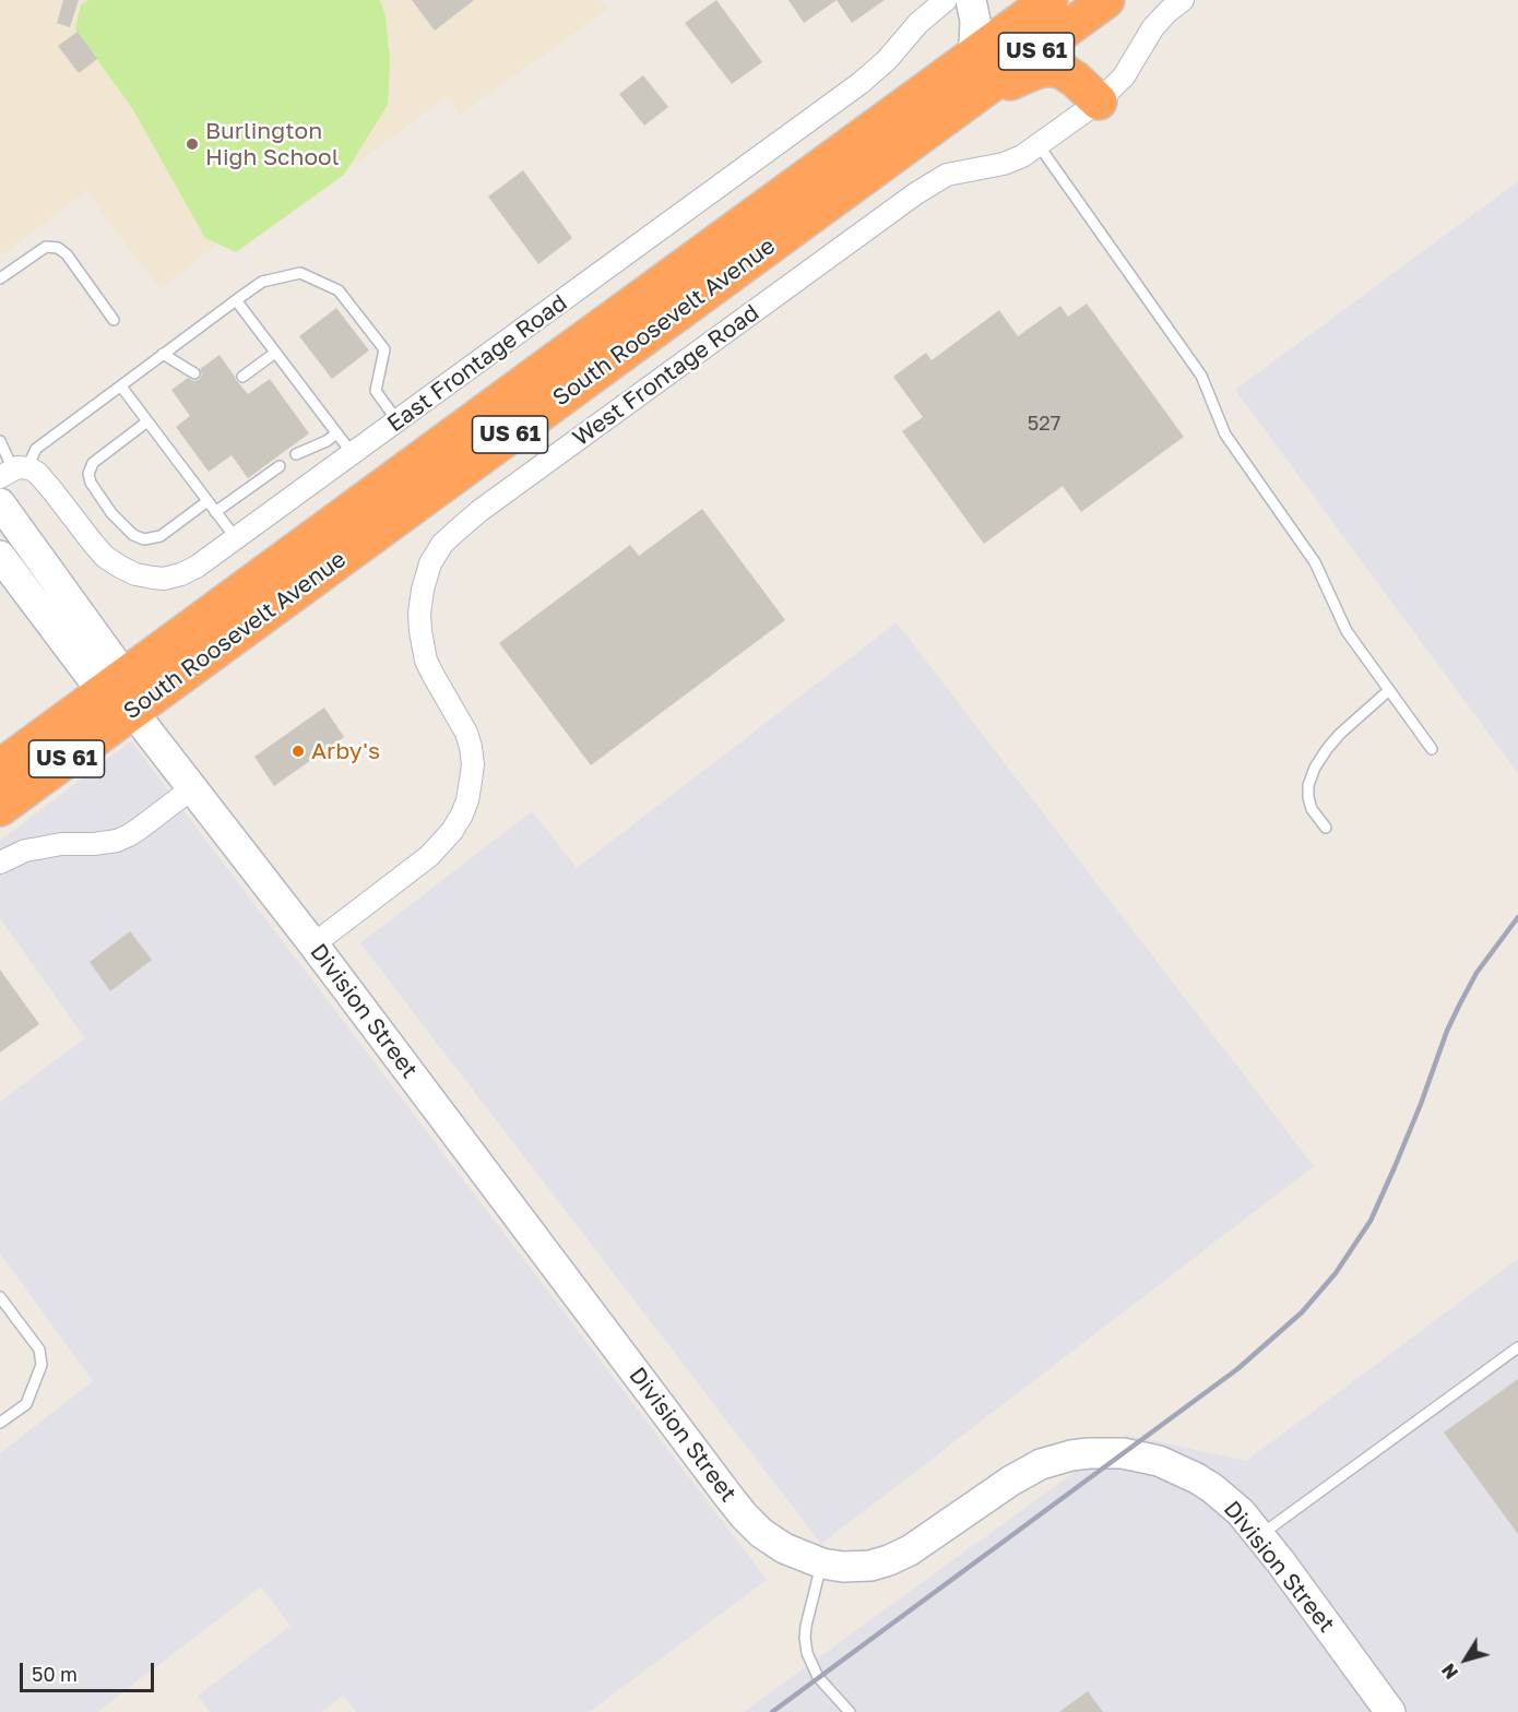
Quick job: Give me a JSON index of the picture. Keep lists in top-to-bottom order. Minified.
{"streets":{"highway":["US 61","South Roosevelt Avenue"],"street":["East Frontage Road","West Frontage Road","Division Street"]},"crossings":[["South Roosevelt Avenue","Division Street"],["West Frontage Road","Division Street"]],"places":["Burlington High School","Arby's"],"house_numbers":["527"],"scale_bar":"50 m","north":"bottom left"}
